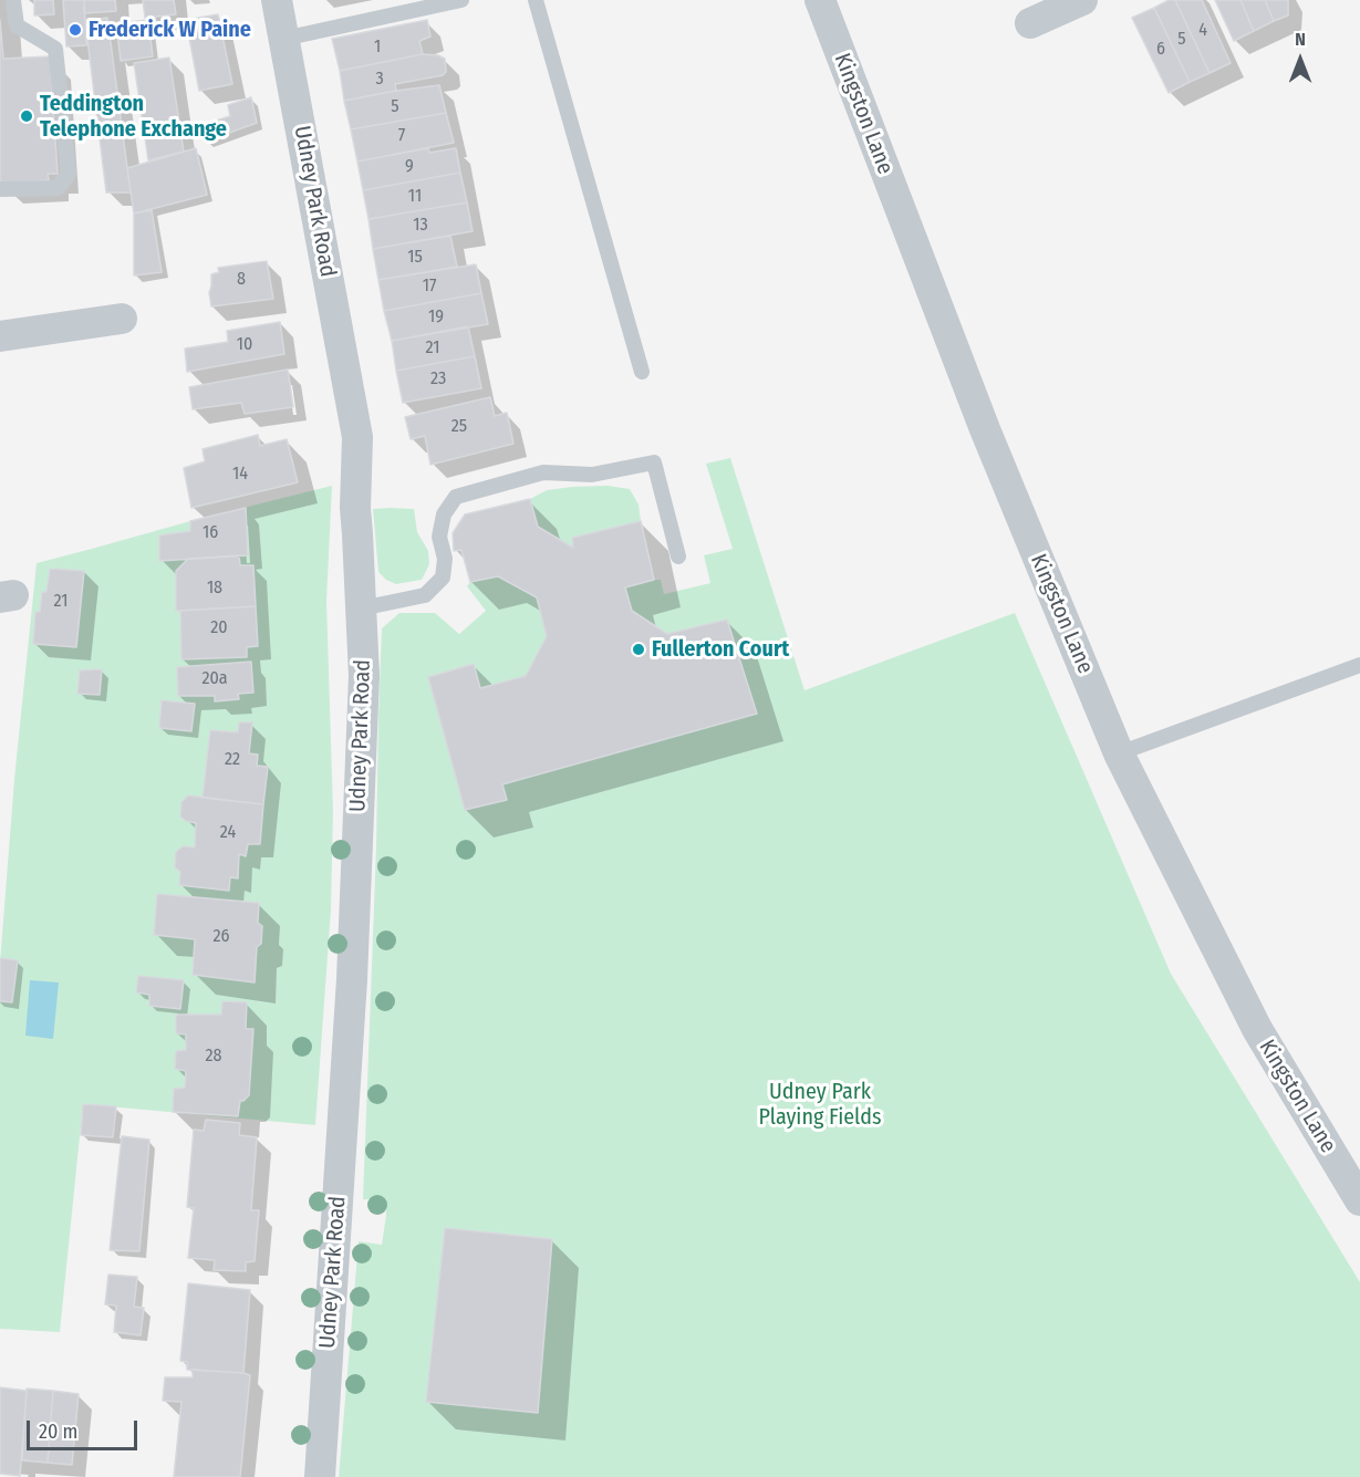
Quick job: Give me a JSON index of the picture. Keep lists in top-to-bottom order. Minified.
{"streets":{"street":["Kingston Lane","Udney Park Road"]},"parks":["Udney Park Playing Fields"],"places":["Frederick W Paine","Teddington Telephone Exchange","Fullerton Court"],"house_numbers":["4","5","1","6","3","5","7","9","11","13","15","8","17","19","10","21","23","25","14","16","18","21","20","20a","22","24","26","28"],"scale_bar":"20 m","north":"top"}
